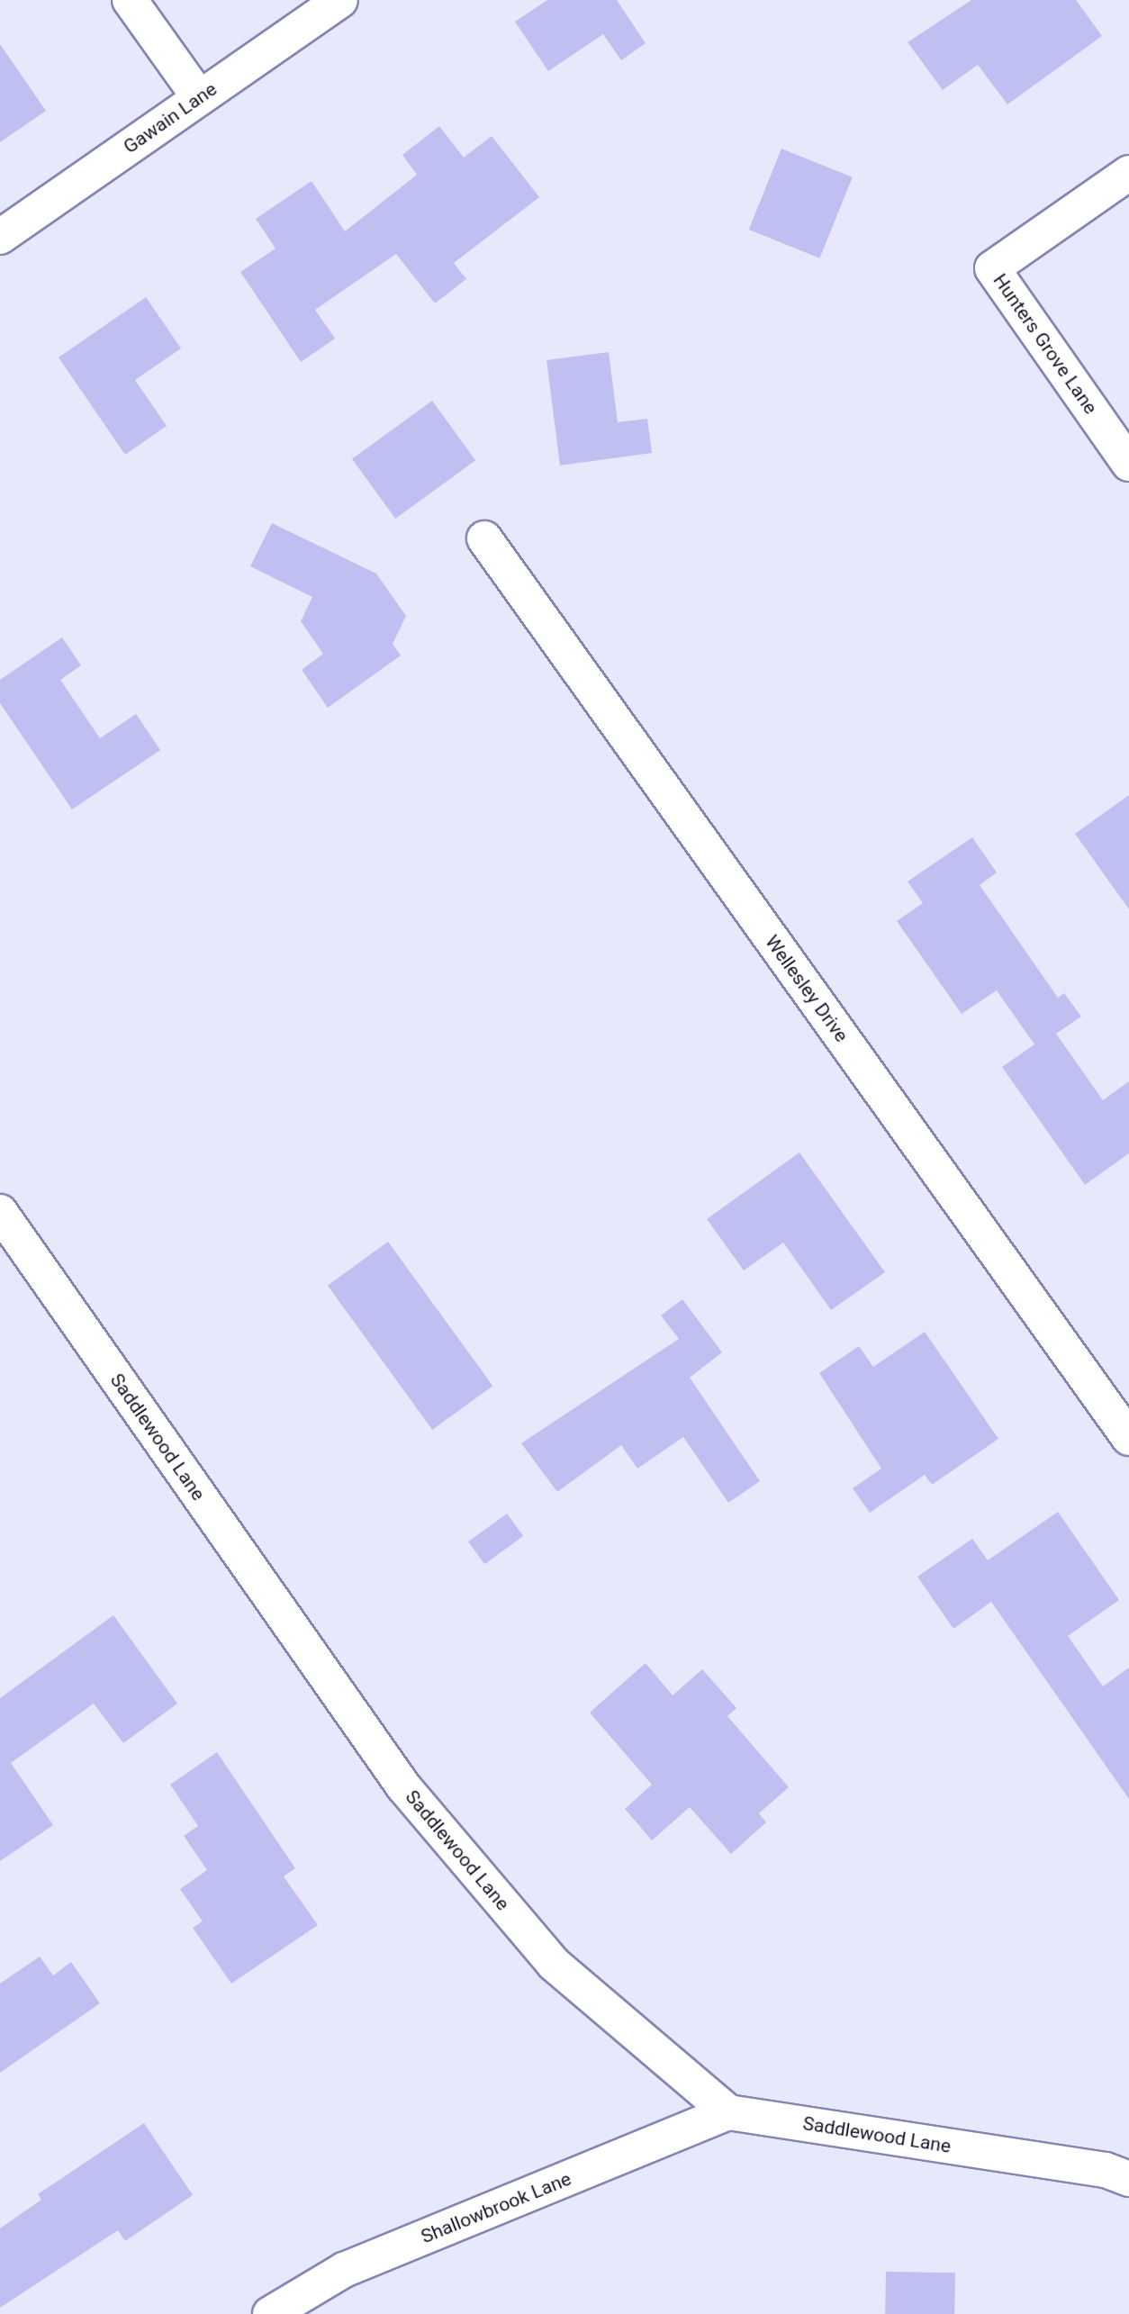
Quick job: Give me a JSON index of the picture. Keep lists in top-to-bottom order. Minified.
{"streets":{"street":["Gawain Lane","Hunters Grove Lane","Wellesley Drive","Saddlewood Lane","Shallowbrook Lane"]},"crossings":[["Saddlewood Lane","Shallowbrook Lane"]]}
